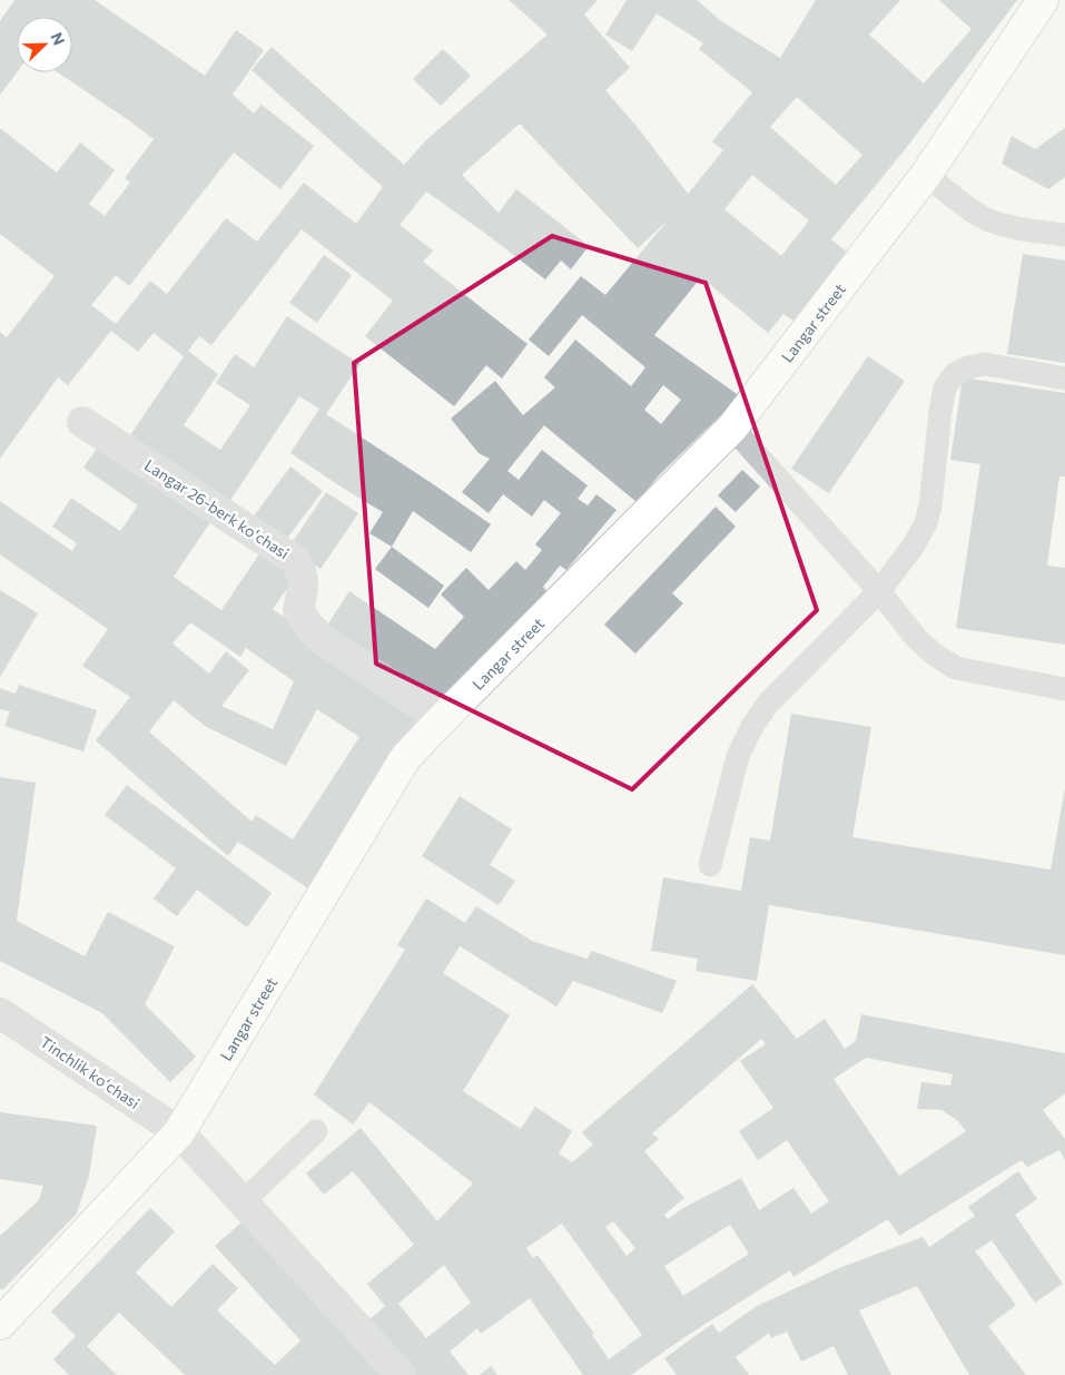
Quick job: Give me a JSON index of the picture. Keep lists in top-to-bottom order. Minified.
{"streets":{"street":["Langar street","Langar 26-berk koʻchasi","Tinchlik koʻchasi"]},"crossings":[["Langar street","Langar 26-berk koʻchasi"],["Langar street","Tinchlik koʻchasi"]],"north":"top right"}
